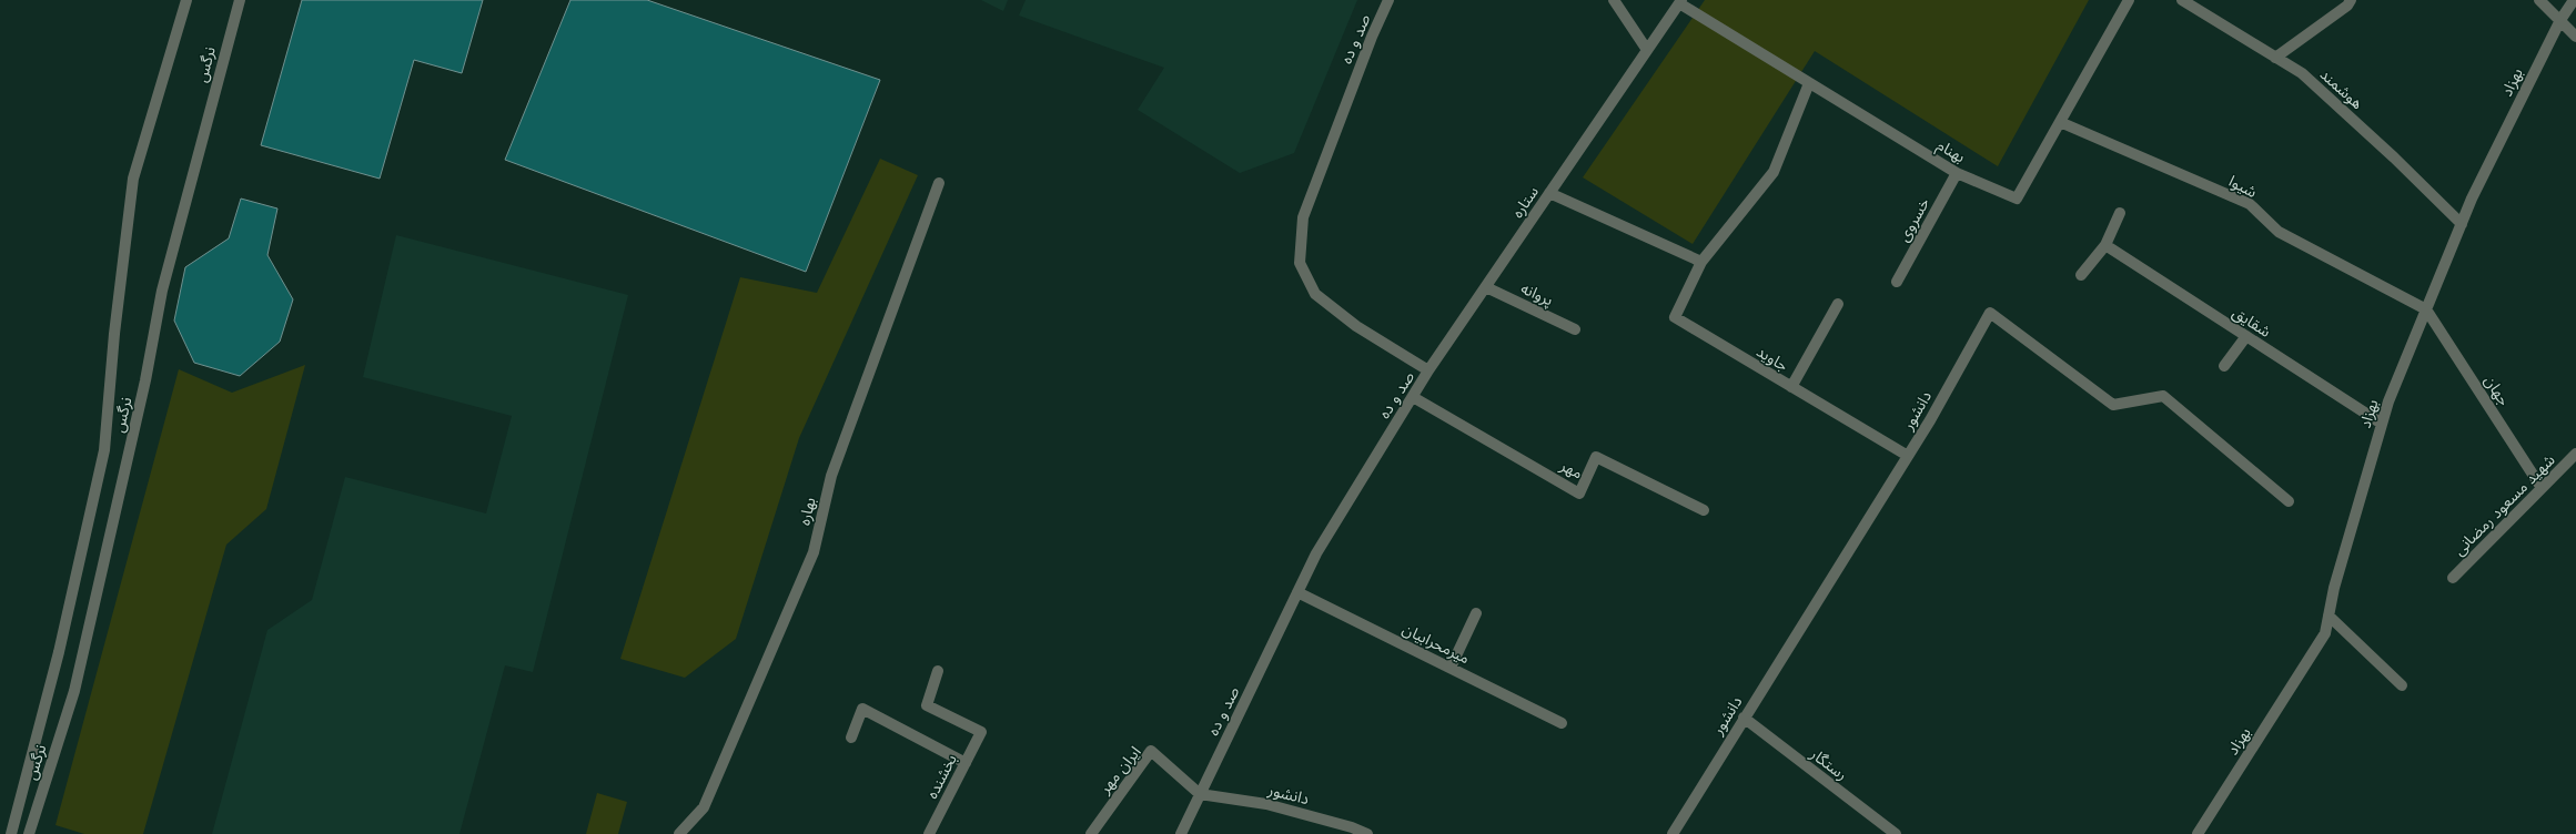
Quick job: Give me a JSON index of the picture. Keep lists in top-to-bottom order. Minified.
{"streets":{"street":["صد و ده","نرگس","بهزاد","هوشمند","بهنام","شیوا","ستاره","خسروی","پروانه","شقایق","جاوید","جهان","دانشور","مهر","شهید مسعود رمضانی","بهاره","میرمحرابیان","رستگار","ایران مهر","بخشنده"]},"crossings":[["صد و ده","ستاره"],["صد و ده","دانشور"],["صد و ده","مهر"],["صد و ده","میرمحرابیان"],["صد و ده","ایران مهر"],["بهزاد","هوشمند"],["بهزاد","شیوا"],["بهزاد","شقایق"],["بهزاد","جهان"],["بهنام","شیوا"],["بهنام","ستاره"],["بهنام","خسروی"],["بهنام","جاوید"],["شیوا","جهان"],["ستاره","پروانه"],["جاوید","دانشور"],["جهان","شهید مسعود رمضانی"],["دانشور","رستگار"],["دانشور","ایران مهر"]]}
